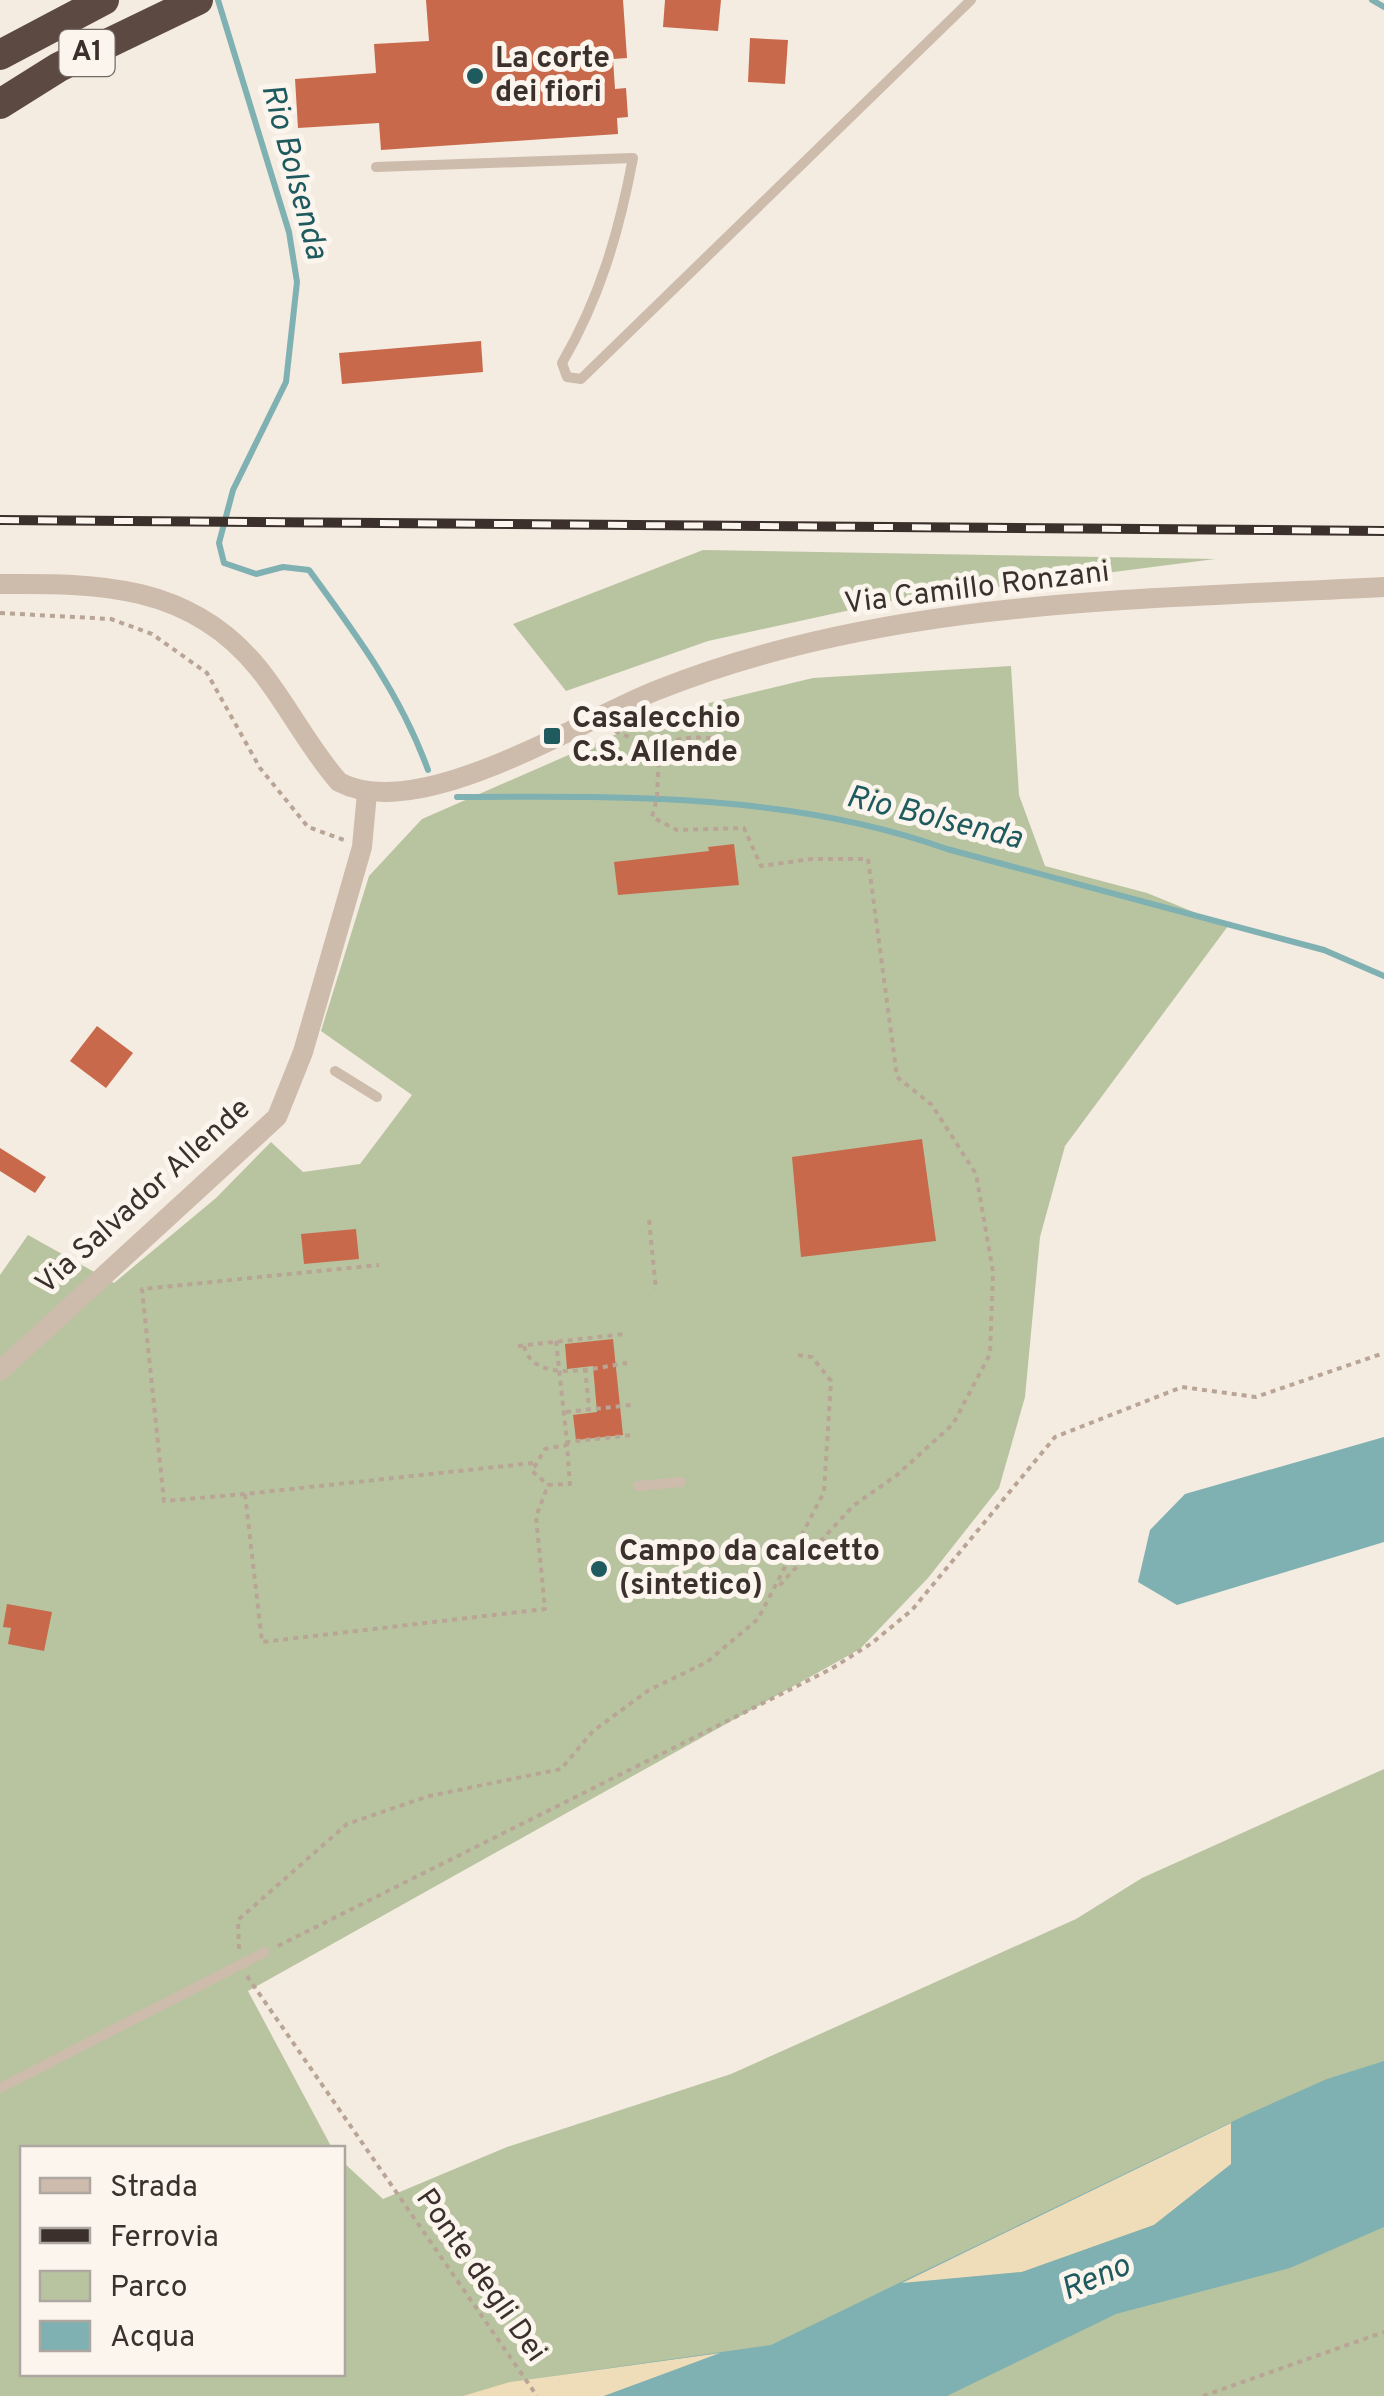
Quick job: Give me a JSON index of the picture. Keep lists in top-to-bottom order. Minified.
{"streets":{"highway":["A1"],"street":["Via Camillo Ronzani","Via Salvador Allende"],"path":["Ponte degli Dei"]},"crossings":[["Via Camillo Ronzani","Via Salvador Allende"]],"water":["Rio Bolsenda","Reno"],"places":{"other":["La corte dei fiori","Campo da calcetto (sintetico)"],"transit":["Casalecchio C.S. Allende"]},"legend":["Strada","Ferrovia","Parco","Acqua"]}
